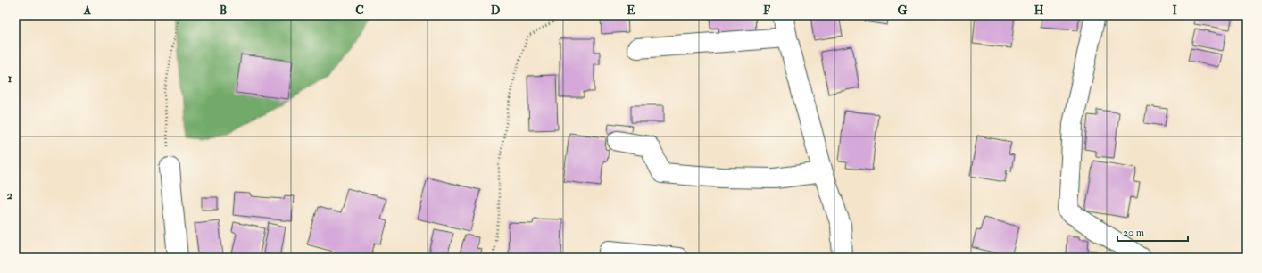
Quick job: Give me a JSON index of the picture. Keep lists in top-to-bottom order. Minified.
{"scale_bar":"20 m","grid":{"columns":["A","B","C","D","E","F","G","H","I"],"rows":["1","2"]}}
